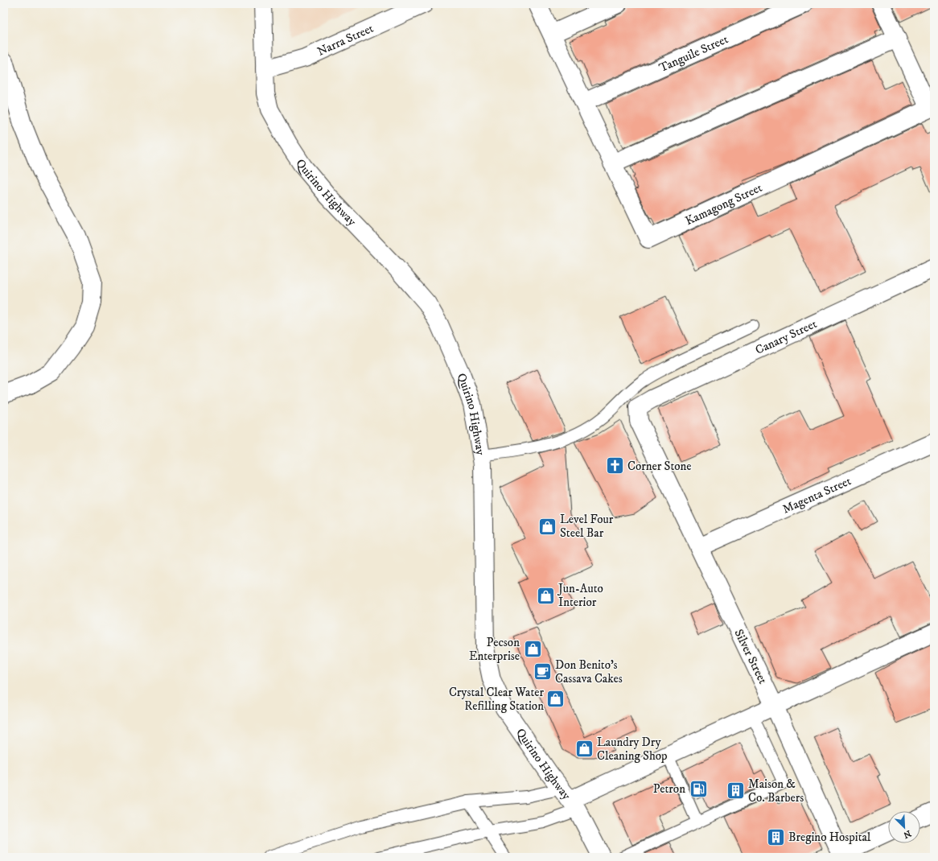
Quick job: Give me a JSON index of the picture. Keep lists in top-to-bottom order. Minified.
{"streets":{"street":["Narra Street","Tanguile Street","Quirino Highway","Kamagong Street","Canary Street","Magenta Street","Silver Street"]},"crossings":[["Narra Street","Quirino Highway"],["Tanguile Street","Kamagong Street"],["Canary Street","Silver Street"],["Magenta Street","Silver Street"]],"places":{"church":["Corner Stone"],"shop":["Level Four Steel Bar","Jun-Auto Interior","Pecson Enterprise","Crystal Clear Water Refilling Station","Laundry Dry Cleaning Shop"],"cafe":["Don Benito's Cassava Cakes"],"fuel station":["Petron"],"building":["Maison & Co. Barbers","Bregino Hospital"]},"north":"bottom right"}
